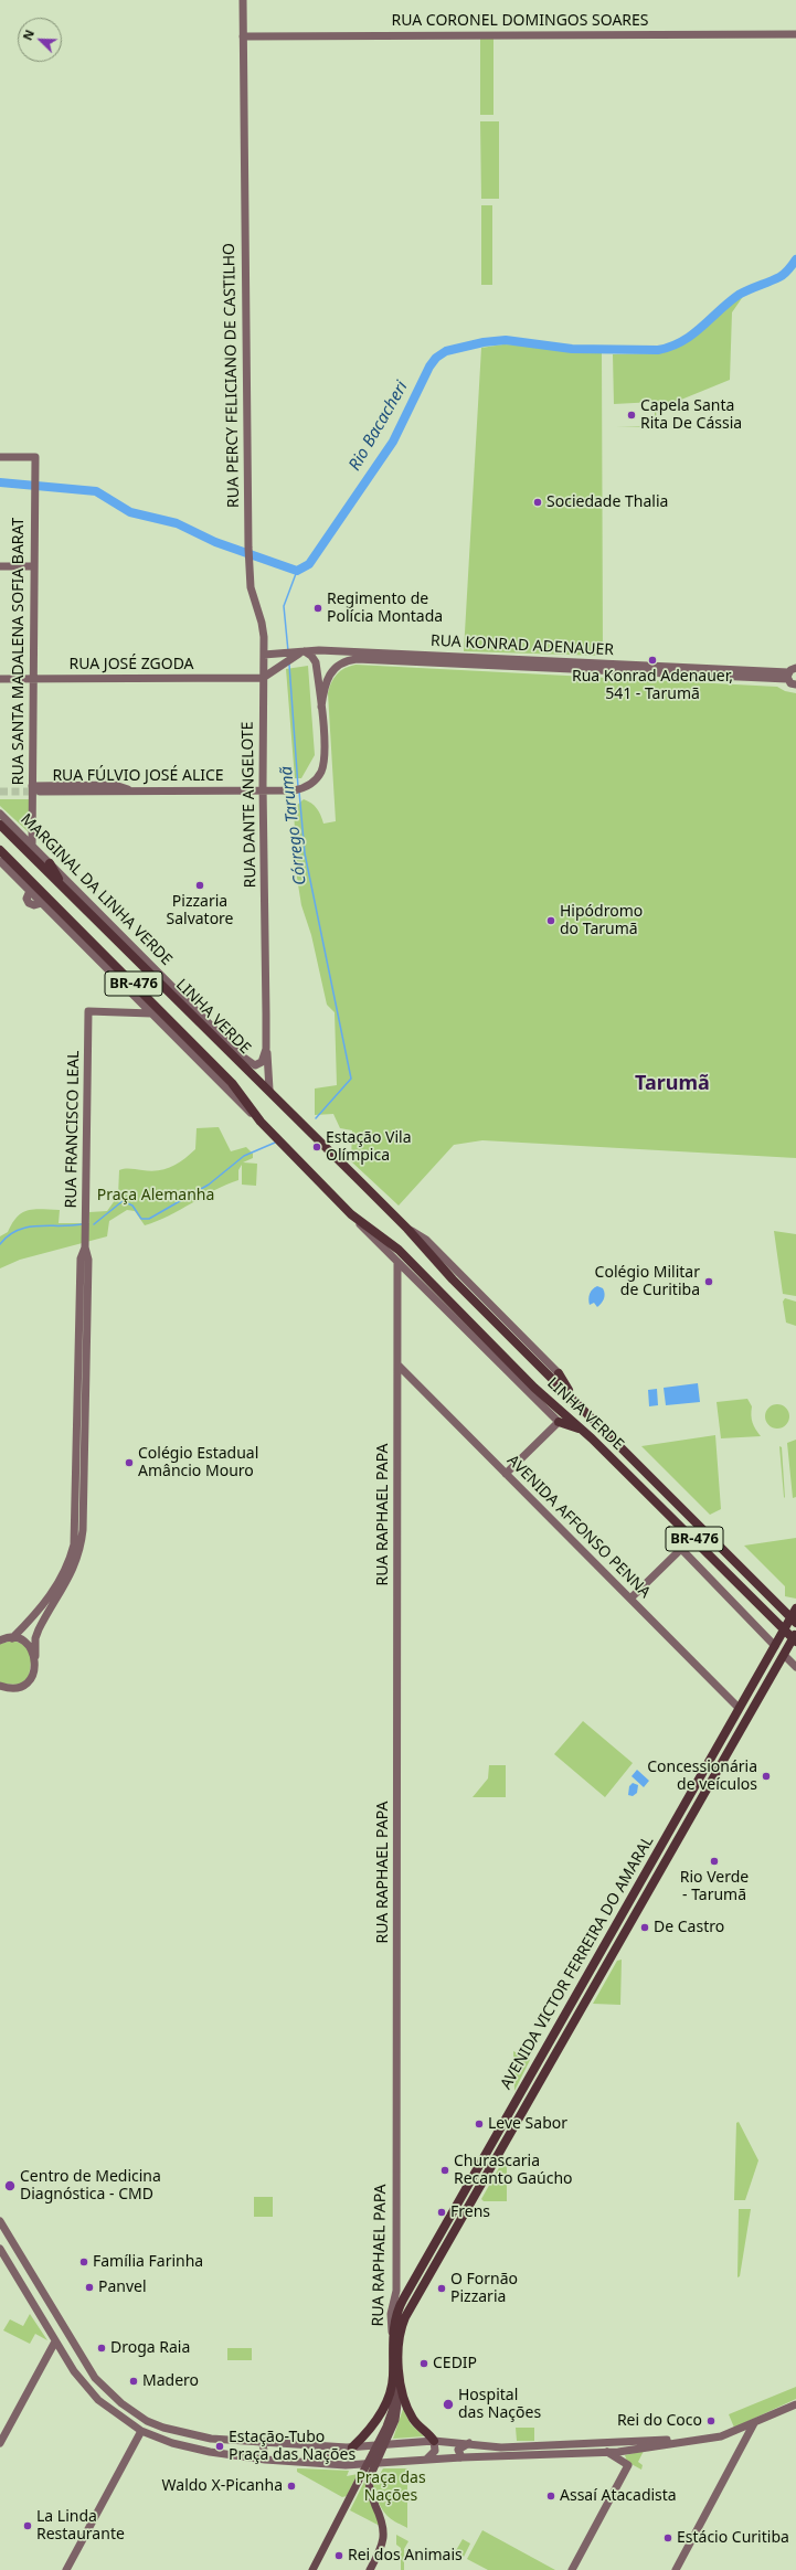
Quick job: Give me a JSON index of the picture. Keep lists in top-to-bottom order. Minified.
{"streets":{"highway":["BR-476","LINHA VERDE","RUA RAPHAEL PAPA","AVENIDA VICTOR FERREIRA DO AMARAL"],"main road":["RUA CORONEL DOMINGOS SOARES","RUA PERCY FELICIANO DE CASTILHO","RUA KONRAD ADENAUER","RUA SANTA MADALENA SOFIA BARAT","RUA JOSÉ ZGODA","RUA FÚLVIO JOSÉ ALICE","RUA DANTE ANGELOTE","MARGINAL DA LINHA VERDE","RUA FRANCISCO LEAL","AVENIDA AFFONSO PENNA"]},"crossings":[["RUA CORONEL DOMINGOS SOARES","RUA PERCY FELICIANO DE CASTILHO"],["RUA PERCY FELICIANO DE CASTILHO","RUA DANTE ANGELOTE"],["RUA KONRAD ADENAUER","RUA FÚLVIO JOSÉ ALICE"],["RUA KONRAD ADENAUER","RUA DANTE ANGELOTE"],["RUA SANTA MADALENA SOFIA BARAT","RUA JOSÉ ZGODA"],["RUA SANTA MADALENA SOFIA BARAT","MARGINAL DA LINHA VERDE"],["RUA JOSÉ ZGODA","RUA DANTE ANGELOTE"],["RUA FÚLVIO JOSÉ ALICE","RUA DANTE ANGELOTE"],["RUA DANTE ANGELOTE","MARGINAL DA LINHA VERDE"],["MARGINAL DA LINHA VERDE","LINHA VERDE"],["LINHA VERDE","RUA RAPHAEL PAPA"],["RUA RAPHAEL PAPA","AVENIDA AFFONSO PENNA"],["RUA RAPHAEL PAPA","AVENIDA VICTOR FERREIRA DO AMARAL"],["AVENIDA AFFONSO PENNA","AVENIDA VICTOR FERREIRA DO AMARAL"]],"districts":["Tarumã"],"water":["Rio Bacacheri","Córrego Tarumã"],"parks":["Praça Alemanha","Praça das Nações"],"places":["Capela Santa Rita De Cássia","Sociedade Thalia","Regimento de Polícia Montada","Rua Konrad Adenauer, 541 - Tarumã","Pizzaria Salvatore","Hipódromo do Tarumã","Estação Vila Olímpica","Colégio Militar de Curitiba","Colégio Estadual Amâncio Mouro","Concessionária de veículos","Rio Verde - Tarumã","De Castro","Leve Sabor","Churascaria Recanto Gaúcho","Centro de Medicina Diagnóstica - CMD","Frens","Família Farinha","Panvel","O Fornão Pizzaria","Droga Raia","CEDIP","Madero","Hospital das Nações","Rei do Coco","Estação-Tubo Praça das Nações","Waldo X-Picanha","Assaí Atacadista","La Linda Restaurante","Estácio Curitiba","Rei dos Animais"],"north":"top left"}
